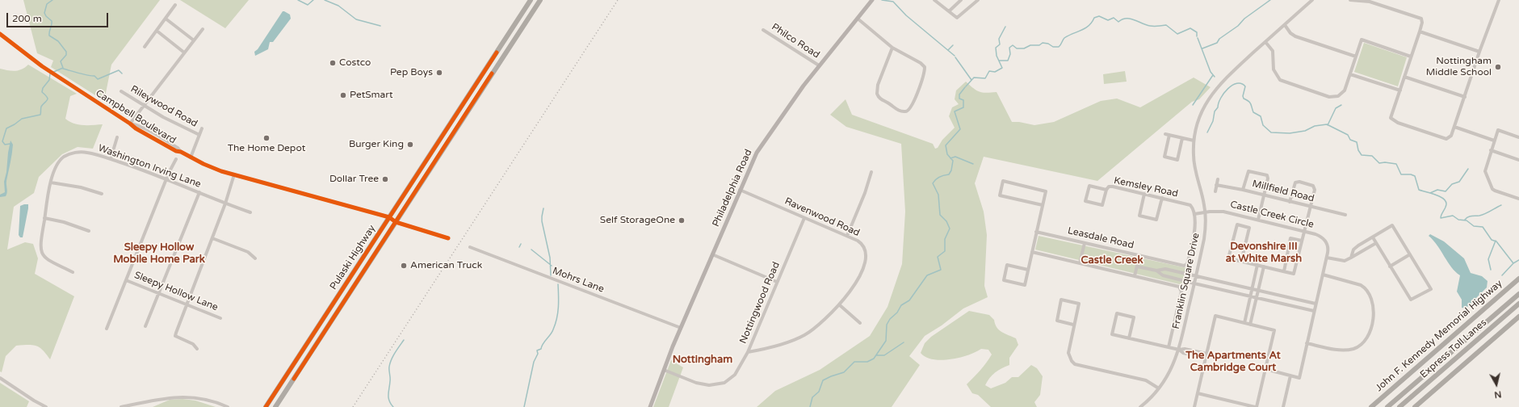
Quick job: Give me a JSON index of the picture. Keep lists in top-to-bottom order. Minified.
{"streets":{"highway":["Pulaski Highway","John F. Kennedy Memorial Highway","Express Toll Lanes"],"main road":["Philadelphia Road"],"street":["Philco Road","Rileywood Road","Campbell Boulevard","Washington Irving Lane","Kemsley Road","Millfield Road","Castle Creek Circle","Ravenwood Road","Leasdale Road","Mohrs Lane","Franklin Square Drive","Sleepy Hollow Lane","Nottingwood Road"]},"crossings":[["Philco Road","Philadelphia Road"],["Rileywood Road","Campbell Boulevard"],["Campbell Boulevard","Pulaski Highway"],["Kemsley Road","Castle Creek Circle"],["Kemsley Road","Leasdale Road"],["Philadelphia Road","Ravenwood Road"],["Philadelphia Road","Mohrs Lane"],["Philadelphia Road","Nottingwood Road"],["Castle Creek Circle","Leasdale Road"],["Castle Creek Circle","Franklin Square Drive"],["Ravenwood Road","Nottingwood Road"]],"districts":["Devonshire III at White Marsh","Sleepy Hollow Mobile Home Park","Castle Creek","The Apartments At Cambridge Court","Nottingham"],"places":["Costco","Nottingham Middle School","Pep Boys","PetSmart","The Home Depot","Burger King","Dollar Tree","Self StorageOne","American Truck"],"scale_bar":"200 m","north":"bottom"}
